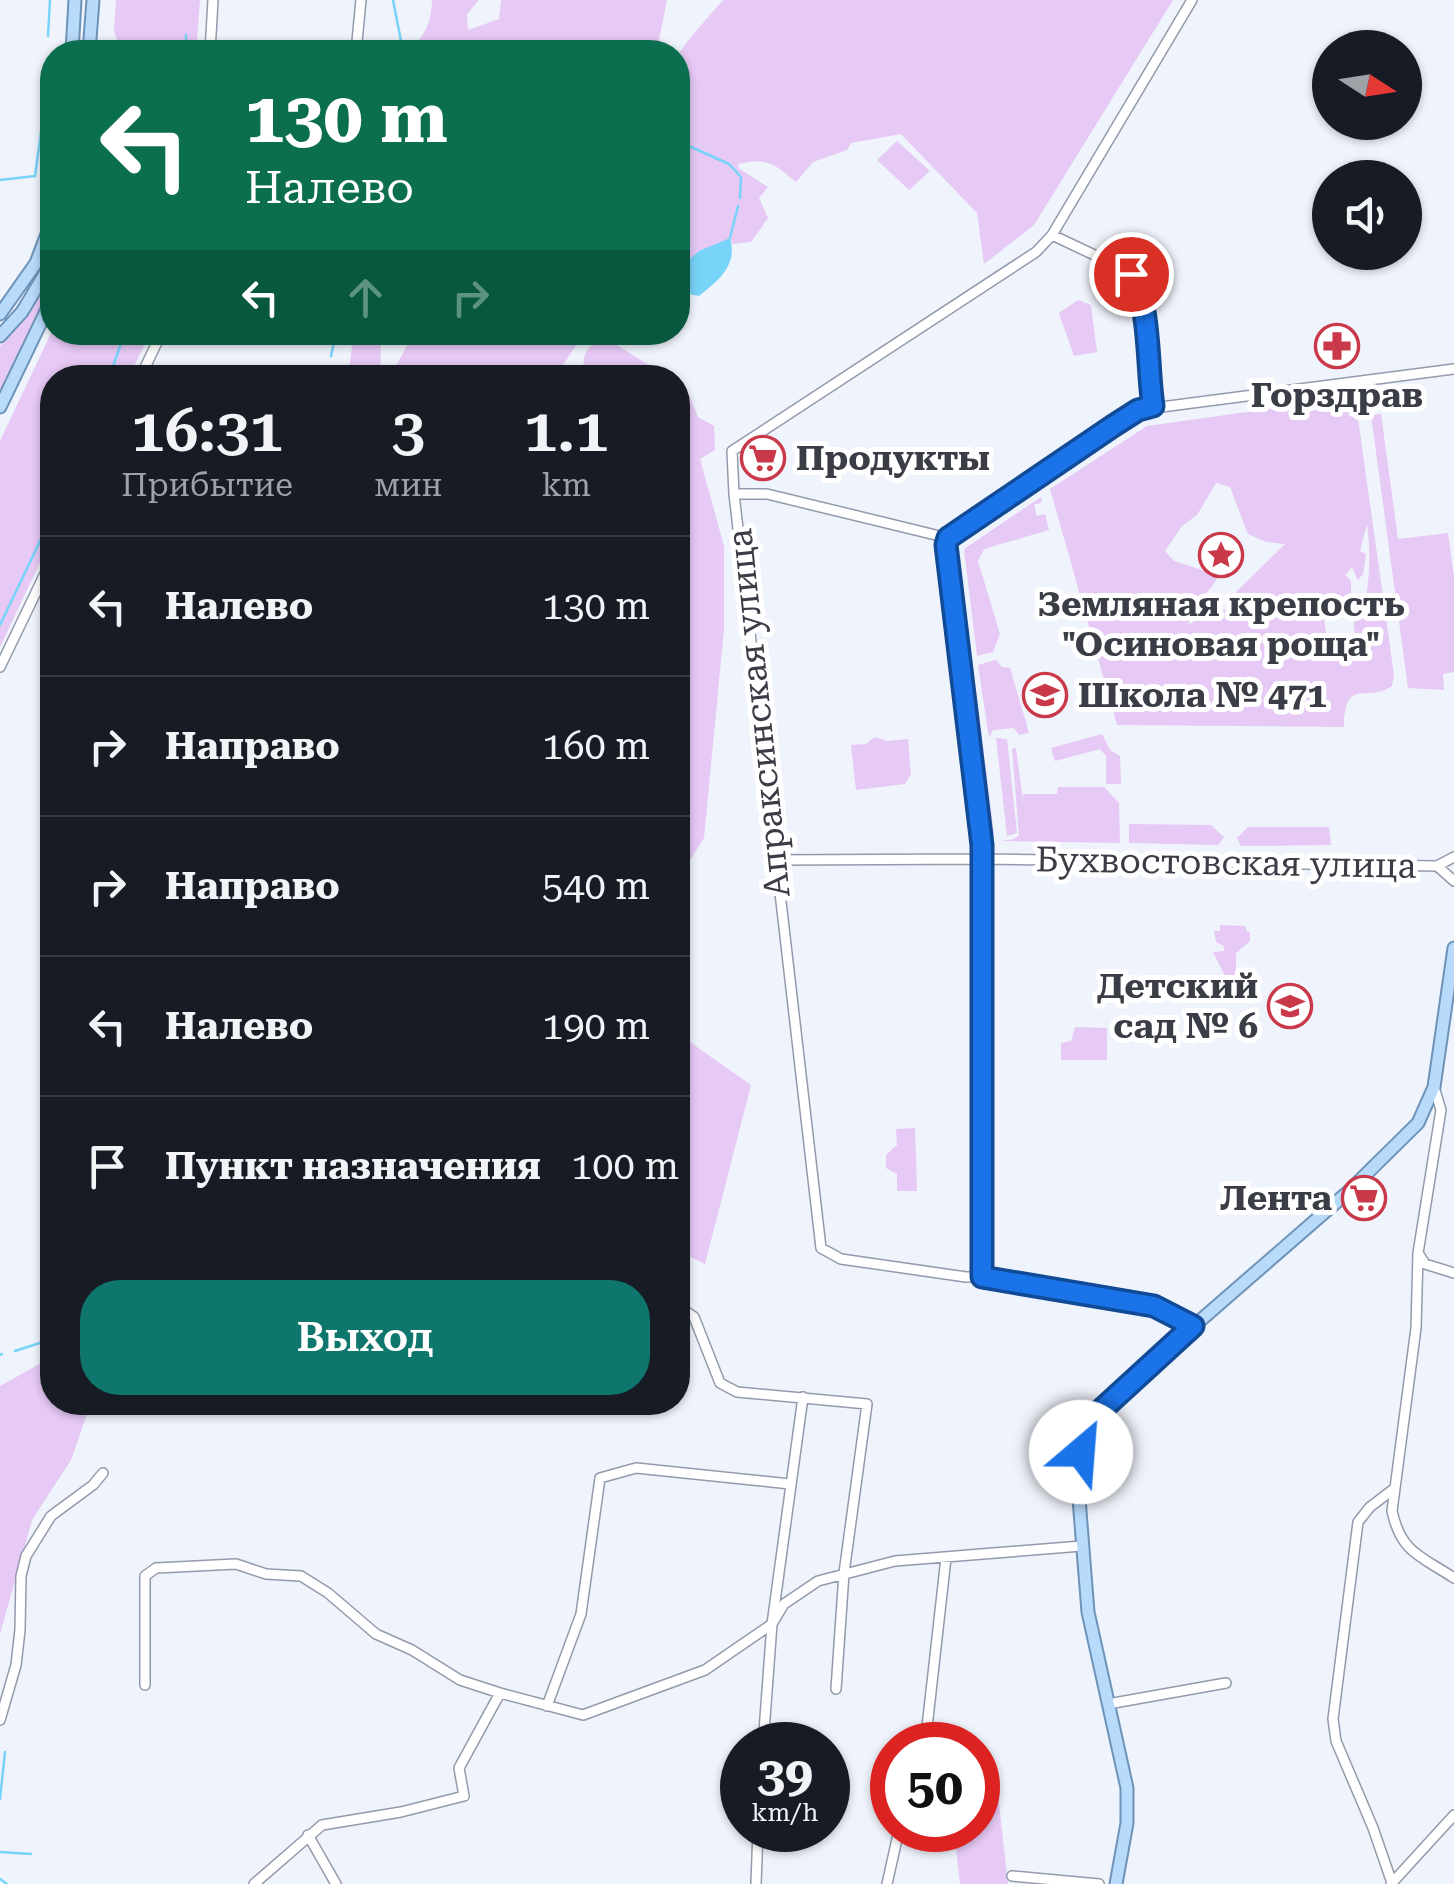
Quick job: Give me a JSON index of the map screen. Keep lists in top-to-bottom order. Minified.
{"streets":{"street":["Апраксинская улица","Бухвостовская улица"]},"crossings":[["Апраксинская улица","Бухвостовская улица"]],"places":{"pharmacy":["Горздрав"],"supermarket":["Продукты","Лента"],"place":["Земляная крепость \"Осиновая роща\""],"school or university":["Школа № 471","Детский сад № 6"]},"north":"right","page":{"turn":["130 m","Налево"],"eta":["16:31","Прибытие","3","мин","1.1","km"],"list":[{"name":"Налево","value":"130 m"},{"name":"Направо","value":"160 m"},{"name":"Направо","value":"540 m"},{"name":"Налево","value":"190 m"},{"name":"Пункт назначения","value":"100 m"}],"buttons":"Выход","speed":"39 km/h","limit":"50"}}
